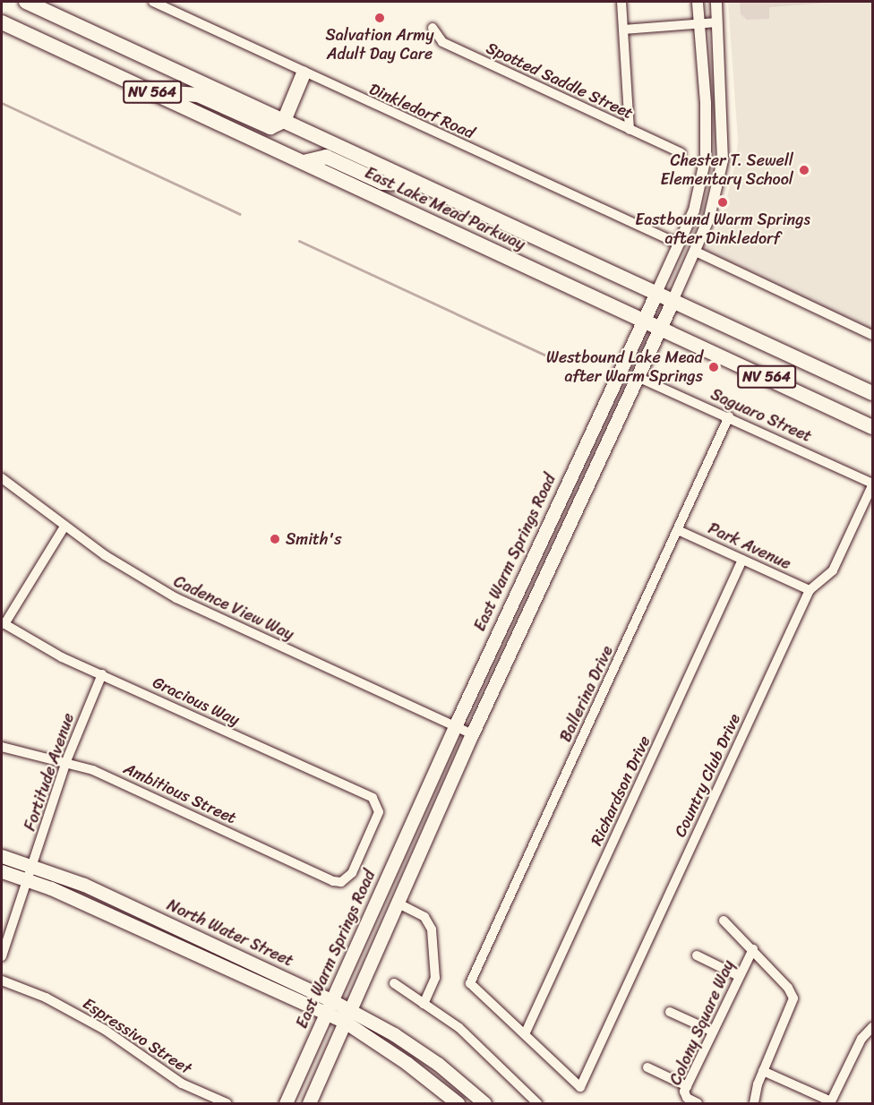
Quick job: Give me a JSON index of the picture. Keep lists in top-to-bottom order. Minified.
{"streets":{"main road":["NV 564","East Lake Mead Parkway","East Warm Springs Road","North Water Street"],"street":["Spotted Saddle Street","Dinkledorf Road","Saguaro Street","Park Avenue","Cadence View Way","Ballerina Drive","Gracious Way","Fortitude Avenue","Country Club Drive","Richardson Drive","Ambitious Street","Colony Square Way","Espressivo Street"]},"crossings":[["Dinkledorf Road","East Warm Springs Road"],["East Lake Mead Parkway","East Warm Springs Road"],["Saguaro Street","Ballerina Drive"],["Saguaro Street","Country Club Drive"],["Park Avenue","Ballerina Drive"],["Park Avenue","Country Club Drive"],["Park Avenue","Richardson Drive"],["East Warm Springs Road","Cadence View Way"],["East Warm Springs Road","North Water Street"],["Ballerina Drive","Country Club Drive"],["Ballerina Drive","Richardson Drive"],["Gracious Way","Fortitude Avenue"],["Gracious Way","Ambitious Street"],["Fortitude Avenue","Ambitious Street"],["Fortitude Avenue","North Water Street"],["Country Club Drive","Richardson Drive"]],"places":["Salvation Army Adult Day Care","Chester T. Sewell Elementary School","Eastbound Warm Springs after Dinkledorf","Westbound Lake Mead after Warm Springs","Smith's"]}
